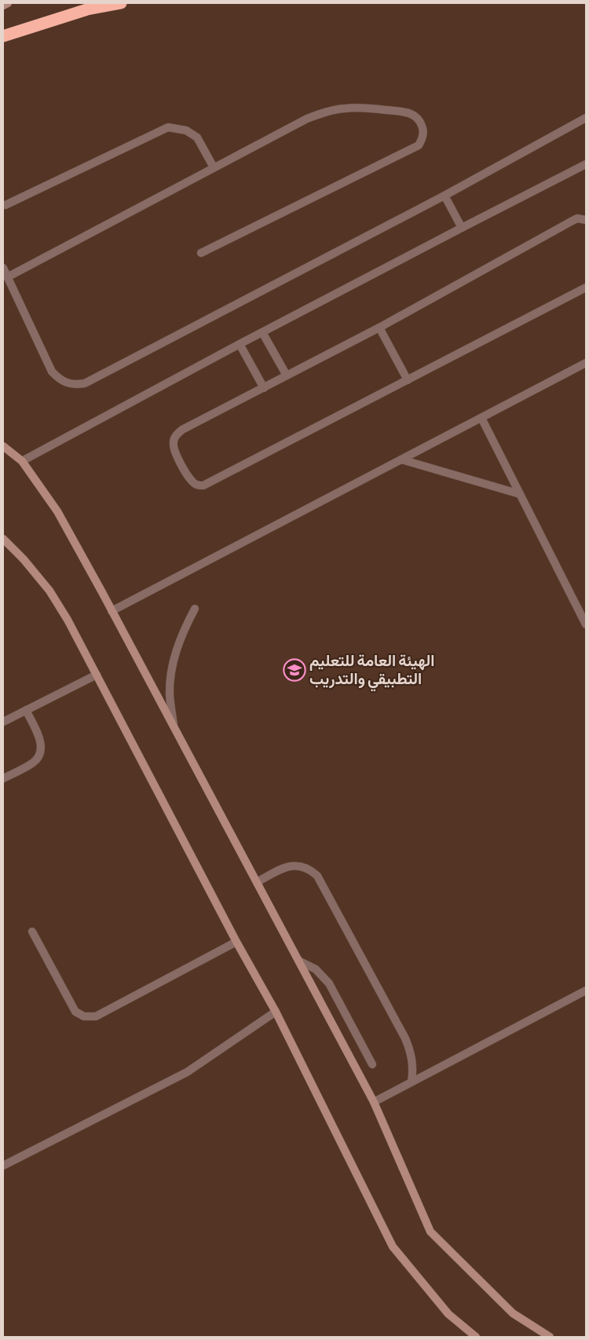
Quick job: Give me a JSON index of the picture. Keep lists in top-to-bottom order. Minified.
{"places":{"school or university":["الهيئة العامة للتعليم التطبيقي والتدريب"]}}
